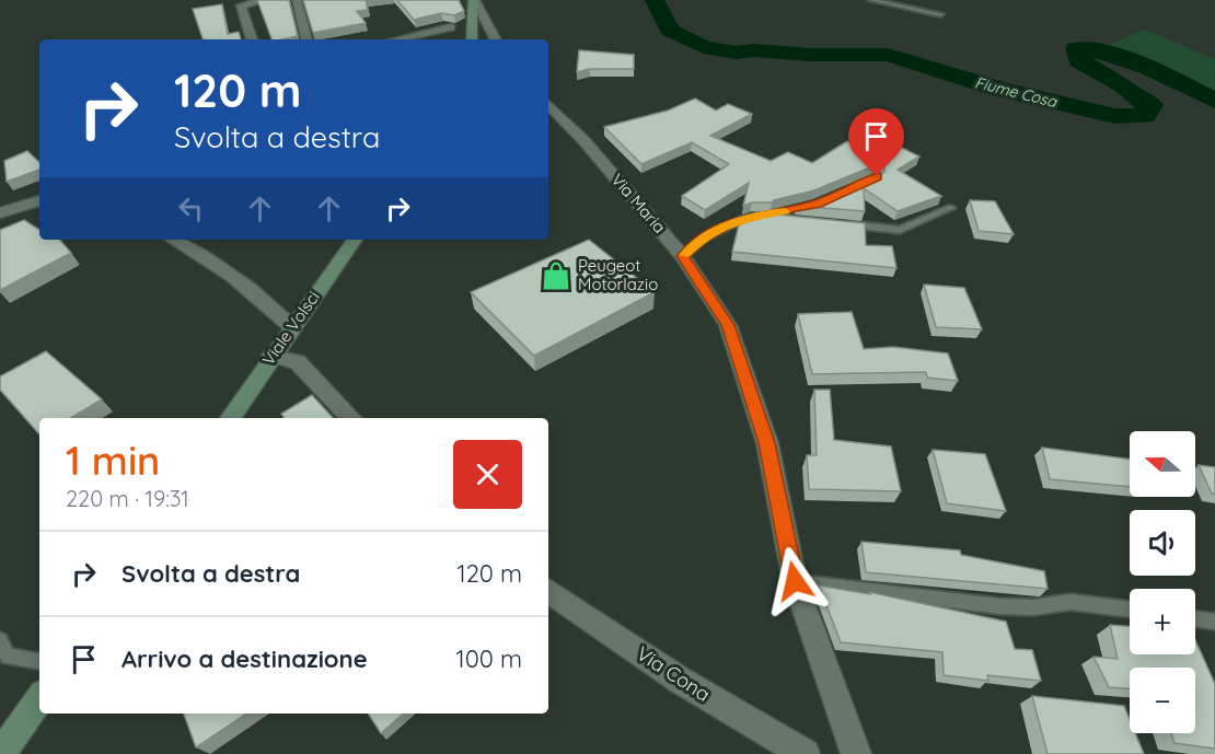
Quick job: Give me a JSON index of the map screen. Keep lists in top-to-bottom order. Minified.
{"streets":{"main road":["Viale Volsci"],"street":["Via Maria","Via Cona"]},"water":["Fiume Cosa"],"places":{"shop":["Peugeot Motorlazio"]},"north":"left","page":{"turn":["120 m","Svolta a destra"],"heading":["1 min","220 m · 19:31"],"map_buttons":["+","−"],"list":[{"name":"Svolta a destra","value":"120 m"},{"name":"Arrivo a destinazione","value":"100 m"}]}}
